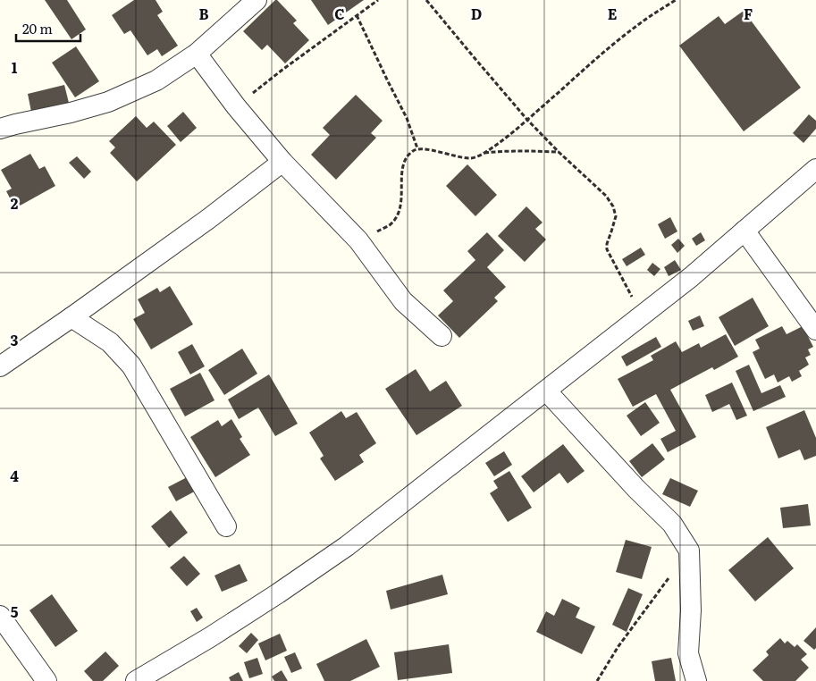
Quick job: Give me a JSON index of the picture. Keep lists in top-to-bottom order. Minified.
{"scale_bar":"20 m","grid":{"columns":["B","C","D","E","F"],"rows":["1","2","3","4","5"]}}
